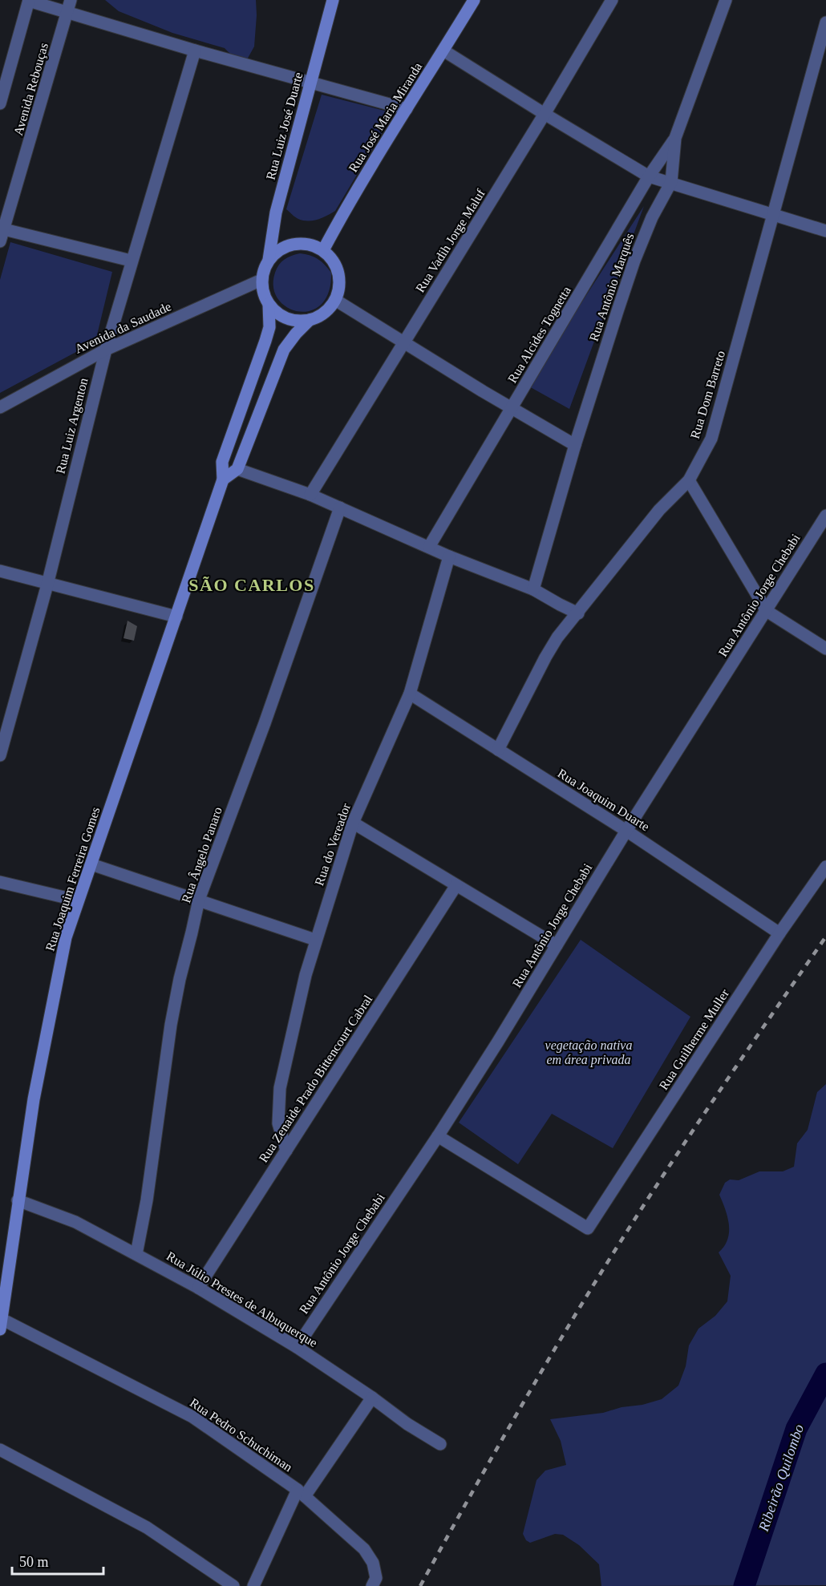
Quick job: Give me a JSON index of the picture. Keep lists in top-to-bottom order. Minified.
{"streets":{"main road":["Rua José Maria Miranda","Rua Luiz José Duarte","Rua Joaquim Ferreira Gomes"],"street":["Avenida Rebouças","Rua Vadih Jorge Maluf","Rua Antônio Marquês","Avenida da Saudade","Rua Alcides Tognetta","Rua Dom Barreto","Rua Luiz Argenton","Rua Antônio Jorge Chebabi","Rua Joaquim Duarte","Rua do Vereador","Rua Ângelo Panaro","Rua Guilherme Muller","Rua Zenaide Prado Bittencourt Cabral","Rua Júlio Prestes de Albuquerque","Rua Pedro Schuchiman"]},"crossings":[["Rua José Maria Miranda","Rua Luiz José Duarte"],["Rua José Maria Miranda","Avenida da Saudade"],["Rua José Maria Miranda","Rua Joaquim Ferreira Gomes"],["Rua Luiz José Duarte","Avenida da Saudade"],["Rua Luiz José Duarte","Rua Joaquim Ferreira Gomes"],["Rua Antônio Marquês","Rua Alcides Tognetta"],["Avenida da Saudade","Rua Luiz Argenton"],["Avenida da Saudade","Rua Joaquim Ferreira Gomes"],["Rua Dom Barreto","Rua Joaquim Duarte"],["Rua Antônio Jorge Chebabi","Rua Joaquim Duarte"],["Rua Antônio Jorge Chebabi","Rua Guilherme Muller"],["Rua Antônio Jorge Chebabi","Rua Júlio Prestes de Albuquerque"],["Rua Joaquim Duarte","Rua do Vereador"],["Rua Joaquim Duarte","Rua Guilherme Muller"],["Rua do Vereador","Rua Zenaide Prado Bittencourt Cabral"],["Rua Ângelo Panaro","Rua Júlio Prestes de Albuquerque"],["Rua Joaquim Ferreira Gomes","Rua Júlio Prestes de Albuquerque"],["Rua Joaquim Ferreira Gomes","Rua Pedro Schuchiman"],["Rua Zenaide Prado Bittencourt Cabral","Rua Júlio Prestes de Albuquerque"]],"districts":["SÃO CARLOS"],"water":["Ribeirão Quilombo"],"parks":["vegetação nativa em área privada"],"scale_bar":"50 m"}
